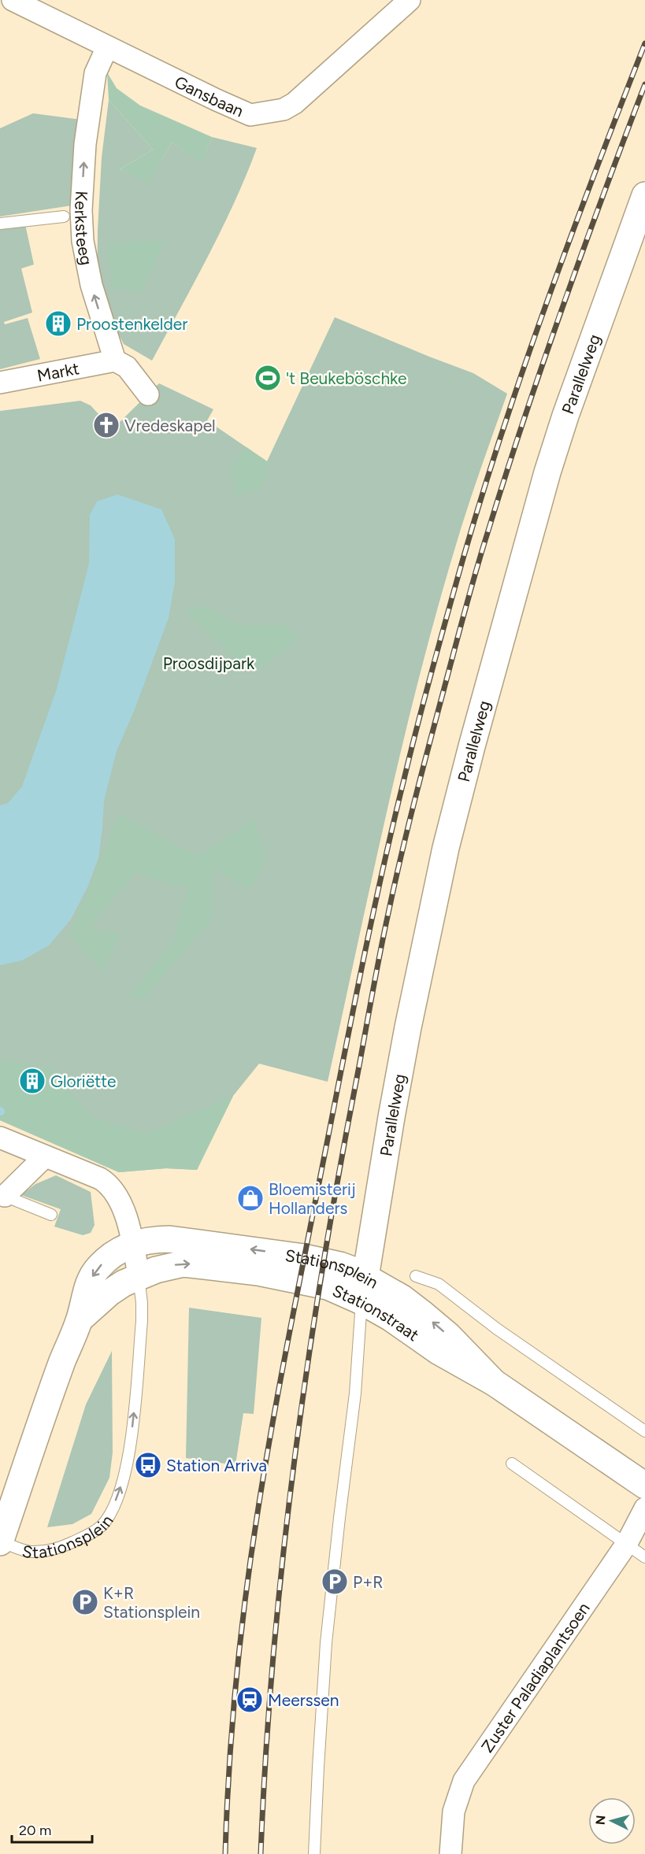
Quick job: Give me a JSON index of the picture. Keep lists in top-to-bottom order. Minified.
{"streets":{"street":["Gansbaan","Kerksteeg","Markt","Parallelweg","Stationsplein","Stationstraat","Zuster Paladiaplantsoen"]},"crossings":[["Gansbaan","Kerksteeg"],["Kerksteeg","Markt"],["Parallelweg","Stationsplein"],["Parallelweg","Stationstraat"],["Stationsplein","Stationstraat"]],"one_way":["Kerksteeg"],"parks":["Proosdijpark"],"places":{"building":["Proostenkelder","Gloriëtte"],"sports":["'t Beukeböschke"],"church":["Vredeskapel"],"shop":["Bloemisterij Hollanders"],"bus stop":["Station Arriva"],"parking":["P+R","K+R Stationsplein"],"station":["Meerssen"]},"scale_bar":"20 m","north":"left"}
